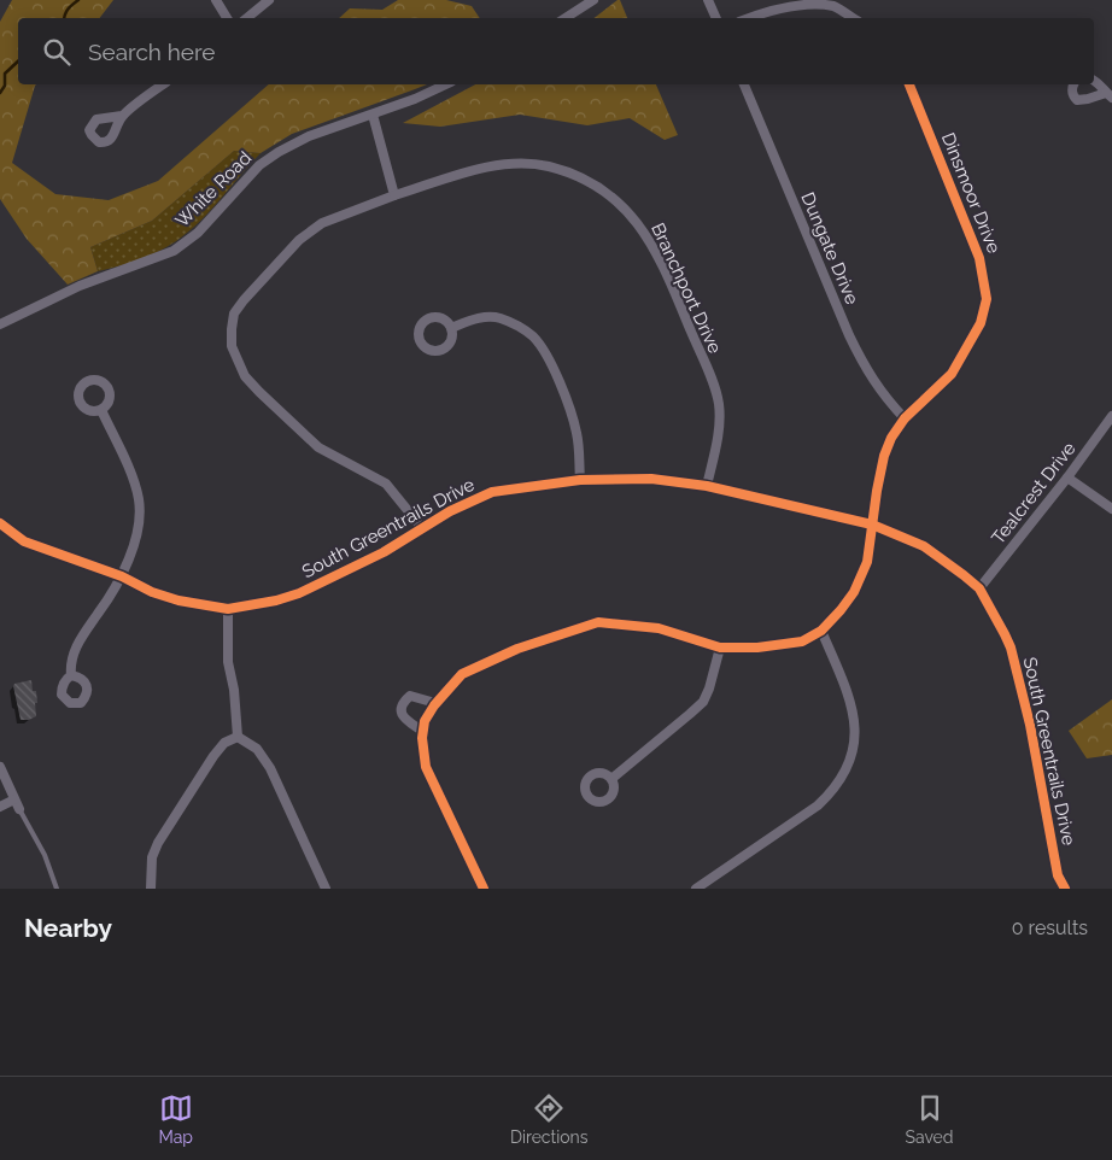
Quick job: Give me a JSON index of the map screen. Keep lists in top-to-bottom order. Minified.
{"streets":{"street":["White Road","Dinsmoor Drive","Dungate Drive","Branchport Drive","Tealcrest Drive","South Greentrails Drive"]},"crossings":[["Dinsmoor Drive","Dungate Drive"],["Dinsmoor Drive","South Greentrails Drive"],["Branchport Drive","South Greentrails Drive"],["Tealcrest Drive","South Greentrails Drive"]],"page":{"search":"Search here","heading":["Nearby","0 results"],"nav":["Map","Directions","Saved"]}}
